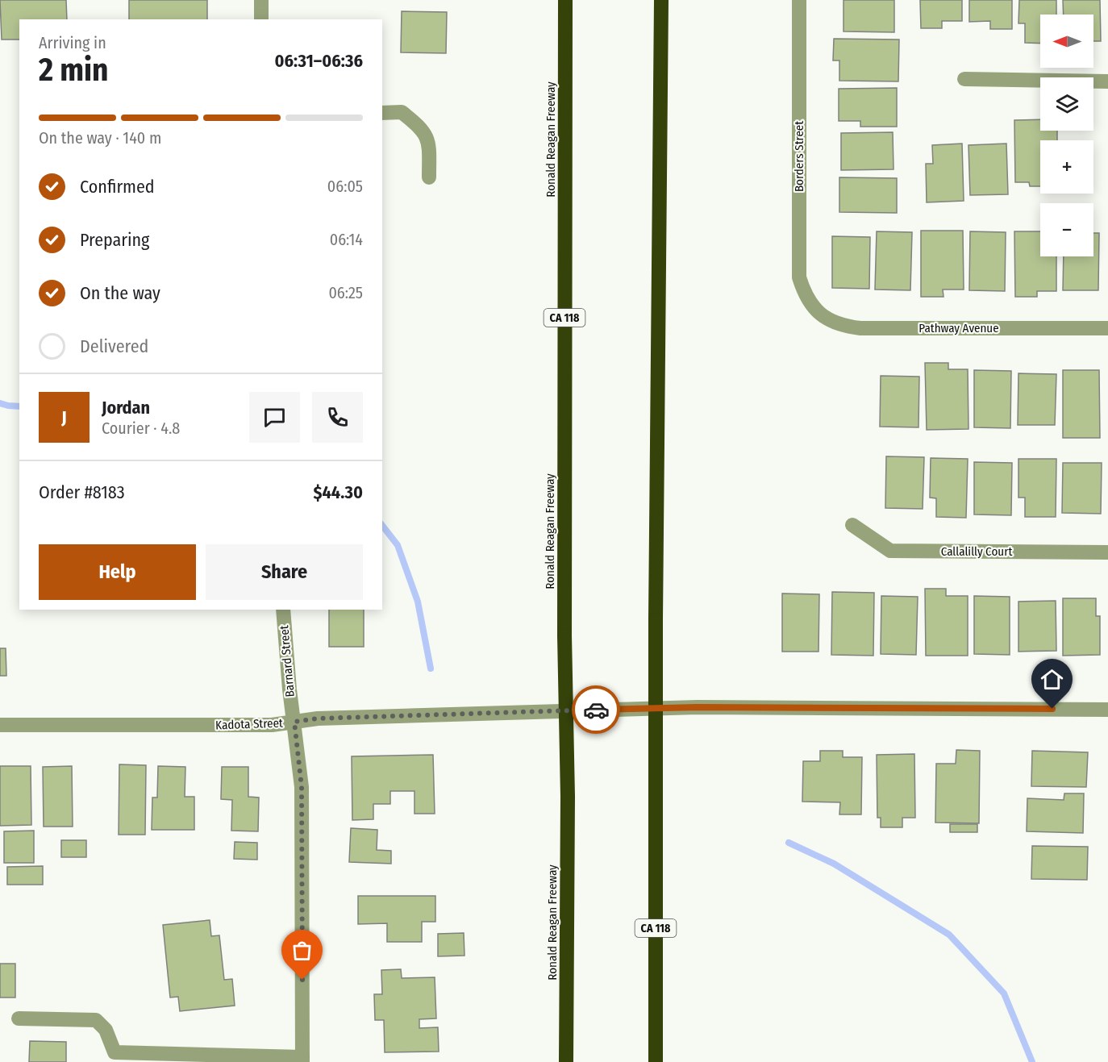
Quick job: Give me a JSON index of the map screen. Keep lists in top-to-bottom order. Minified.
{"streets":{"highway":["Ronald Reagan Freeway","CA 118"],"street":["Borders Street","Pathway Avenue","Callalilly Court","Barnard Street","Kadota Street"]},"crossings":[["Borders Street","Pathway Avenue"],["Barnard Street","Kadota Street"]],"north":"left","page":{"map_buttons":["+","−"],"heading":["2 min","Arriving in","06:31–06:36"],"panel":["Jordan","Courier · 4.8","Order #8183","$44.30"],"bar":"On the way · 140 m","list":[["Confirmed","06:05"],["Preparing","06:14"],["On the way","06:25"],"Delivered"],"round":"J","buttons":["Help","Share"]}}
